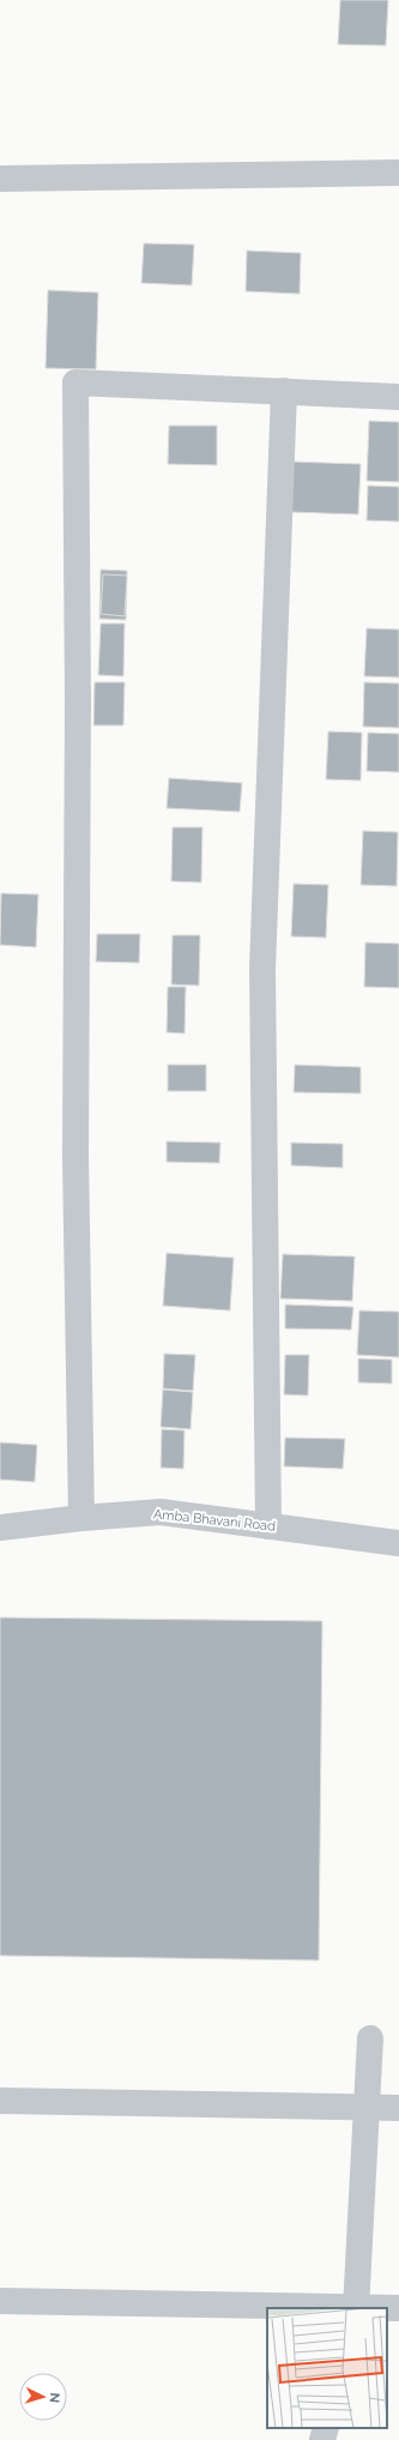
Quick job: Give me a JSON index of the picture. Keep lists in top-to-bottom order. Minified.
{"streets":{"street":["Amba Bhavani Road"]},"north":"right"}
